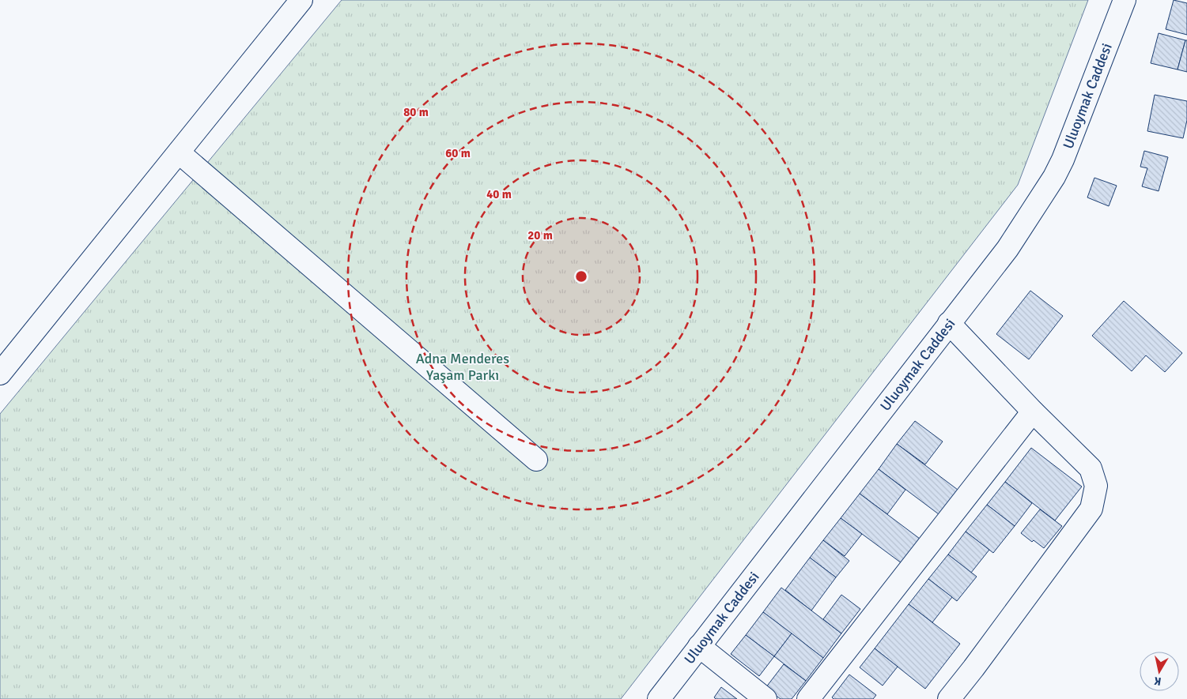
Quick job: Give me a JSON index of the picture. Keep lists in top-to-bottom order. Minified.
{"streets":{"street":["Uluoymak Caddesi"]},"parks":["Adna Menderes Yaşam Parkı"],"north":"bottom","rings":["80 m","60 m","40 m","20 m"]}
